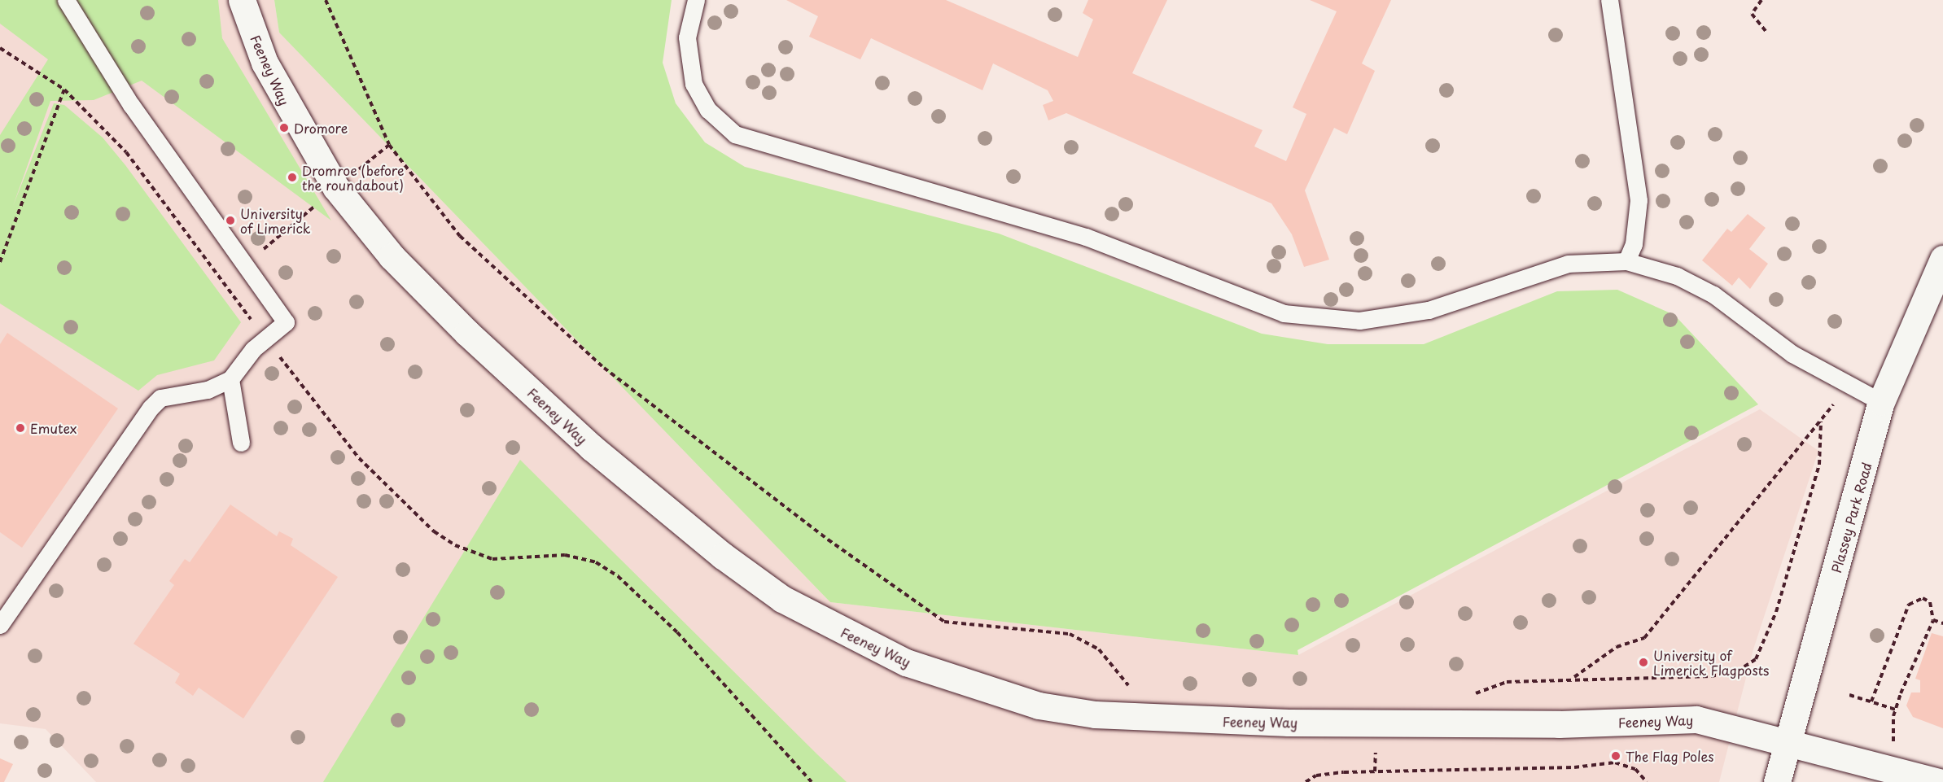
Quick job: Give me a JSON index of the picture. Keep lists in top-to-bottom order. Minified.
{"streets":{"street":["Feeney Way","Plassey Park Road"]},"crossings":[["Feeney Way","Plassey Park Road"]],"places":["Dromore","Dromroe (before the roundabout)","University of Limerick","Emutex","University of Limerick Flagposts","The Flag Poles"]}
